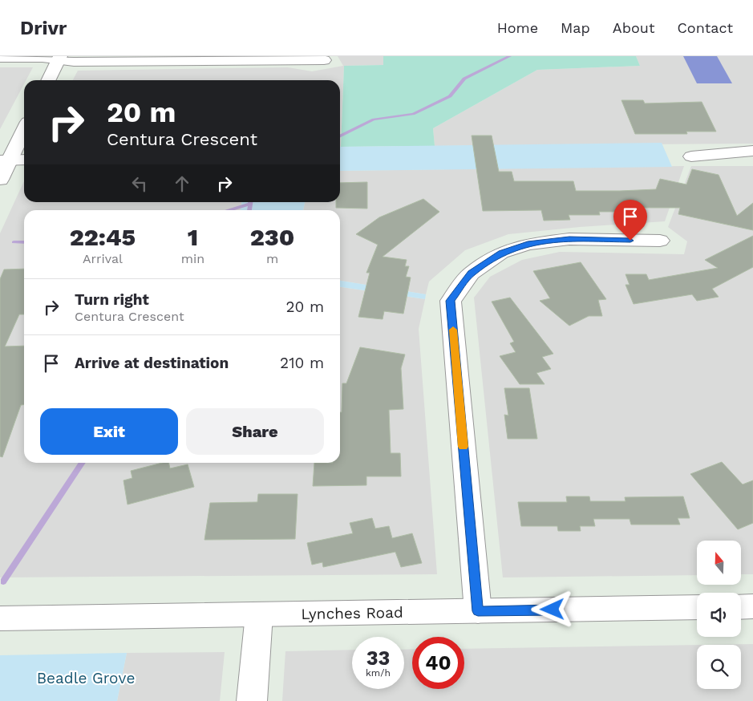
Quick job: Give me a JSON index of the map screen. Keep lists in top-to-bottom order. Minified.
{"streets":{"street":["Lynches Road"]},"parks":["Beadle Grove"],"north":"top","page":{"header":"Drivr","nav":["Home","Map","About","Contact"],"turn":["20 m","Centura Crescent"],"eta":["22:45","Arrival","1","min","230","m"],"list":[{"name":"Turn right","note":"Centura Crescent","value":"20 m"},{"name":"Arrive at destination","value":"210 m"}],"buttons":["Exit","Share"],"speed":"33 km/h","limit":"40"}}
